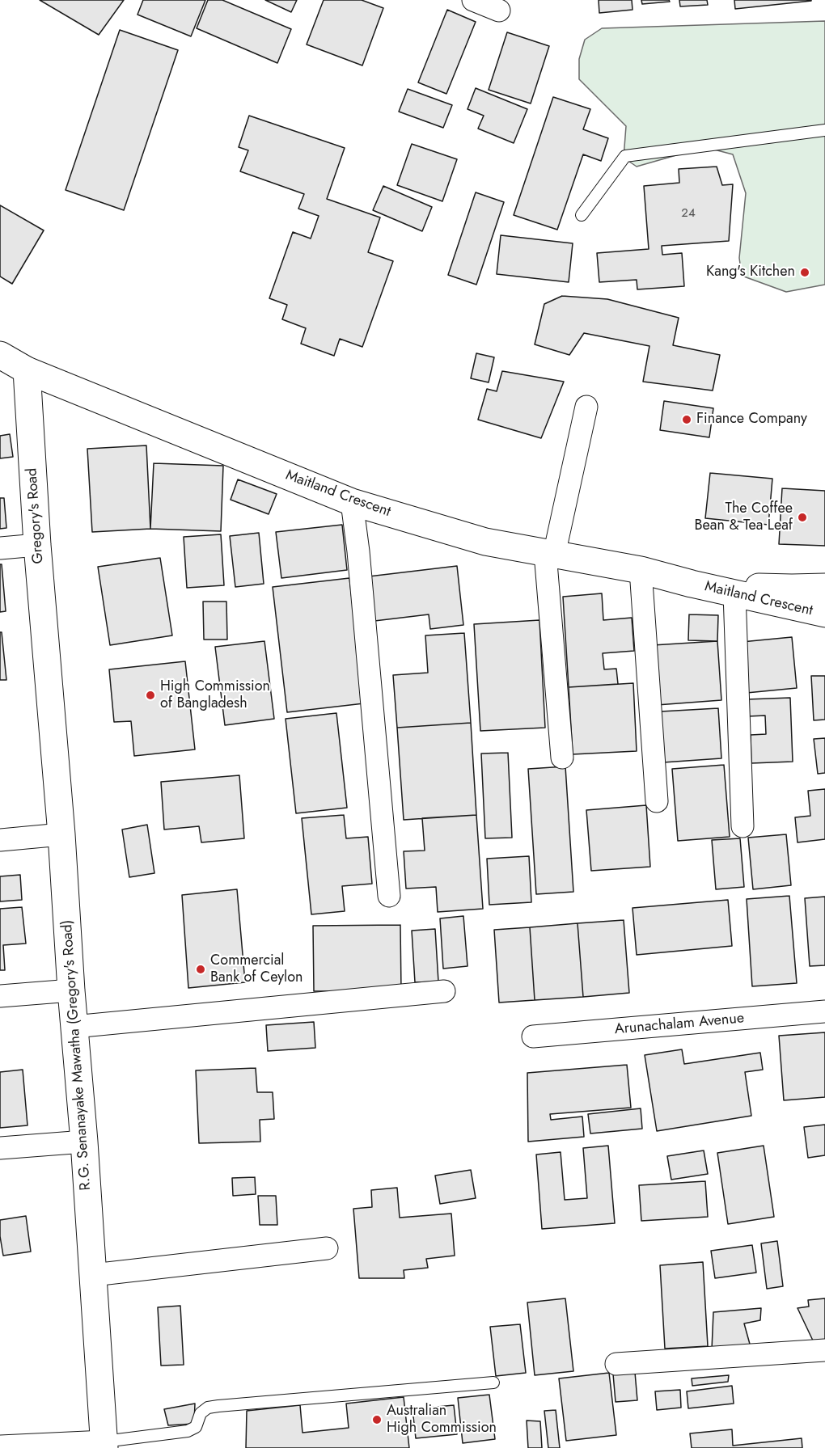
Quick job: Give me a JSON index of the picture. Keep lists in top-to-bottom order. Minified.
{"streets":{"street":["Maitland Crescent","Gregory's Road","Arunachalam Avenue","R.G. Senanayake Mawatha (Gregory's Road)"]},"crossings":[["Maitland Crescent","Gregory's Road"],["Gregory's Road","R.G. Senanayake Mawatha (Gregory's Road)"]],"places":["Kang's Kitchen","Finance Company","The Coffee Bean & Tea Leaf","High Commission of Bangladesh","Commercial Bank of Ceylon","Australian High Commission"],"house_numbers":["24"]}
